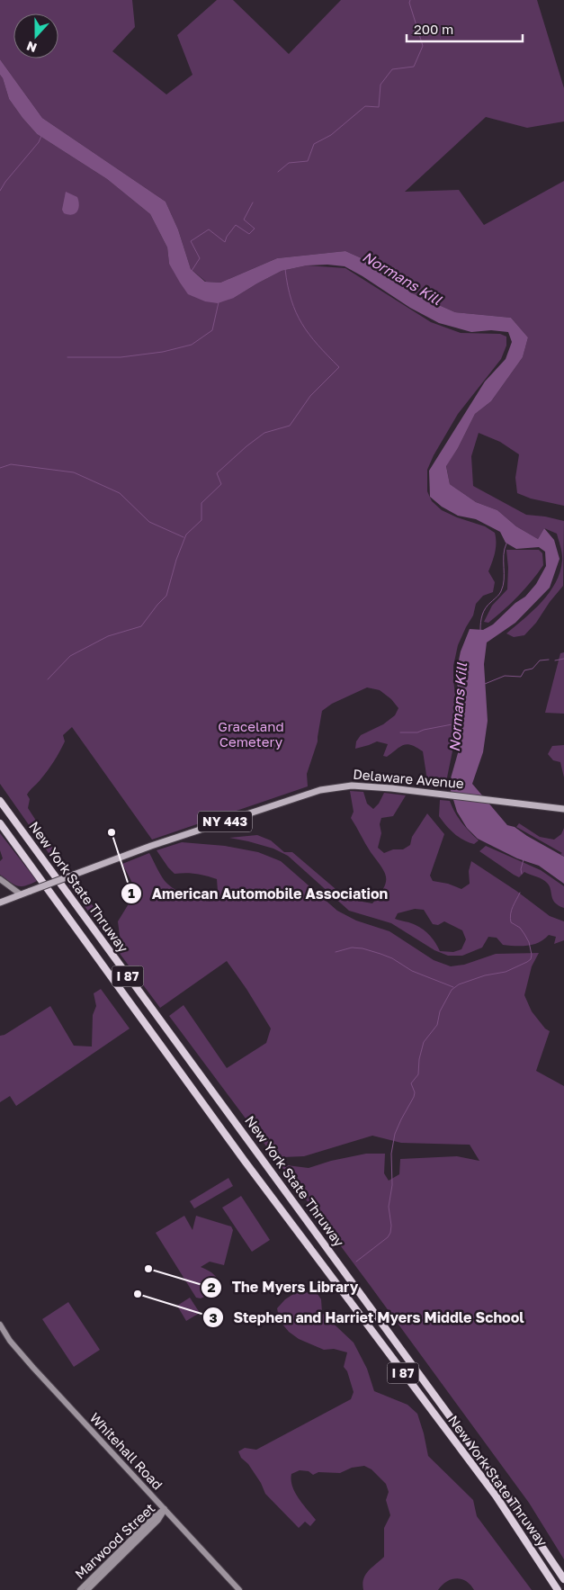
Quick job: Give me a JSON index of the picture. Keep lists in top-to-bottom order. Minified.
{"streets":{"highway":["New York State Thruway","I 87"],"main road":["Delaware Avenue","NY 443"],"street":["Whitehall Road","Marwood Street"]},"crossings":[["Whitehall Road","Marwood Street"]],"water":["Normans Kill"],"parks":["Graceland Cemetery"],"places":["American Automobile Association","The Myers Library","Stephen and Harriet Myers Middle School"],"scale_bar":"200 m","north":"bottom"}
